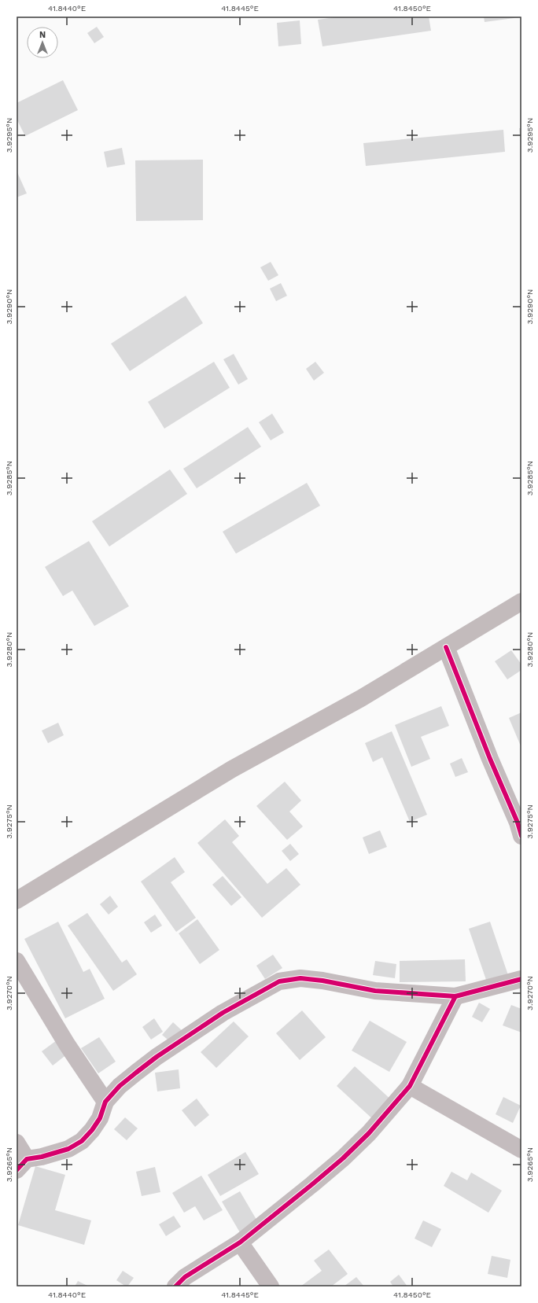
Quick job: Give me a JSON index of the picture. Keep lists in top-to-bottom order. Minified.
{"north":"top","coordinates":["41.8440°E","41.8445°E","41.8450°E","3.9295°N","3.9290°N","3.9285°N","3.9280°N","3.9275°N","3.9270°N","3.9265°N"]}
